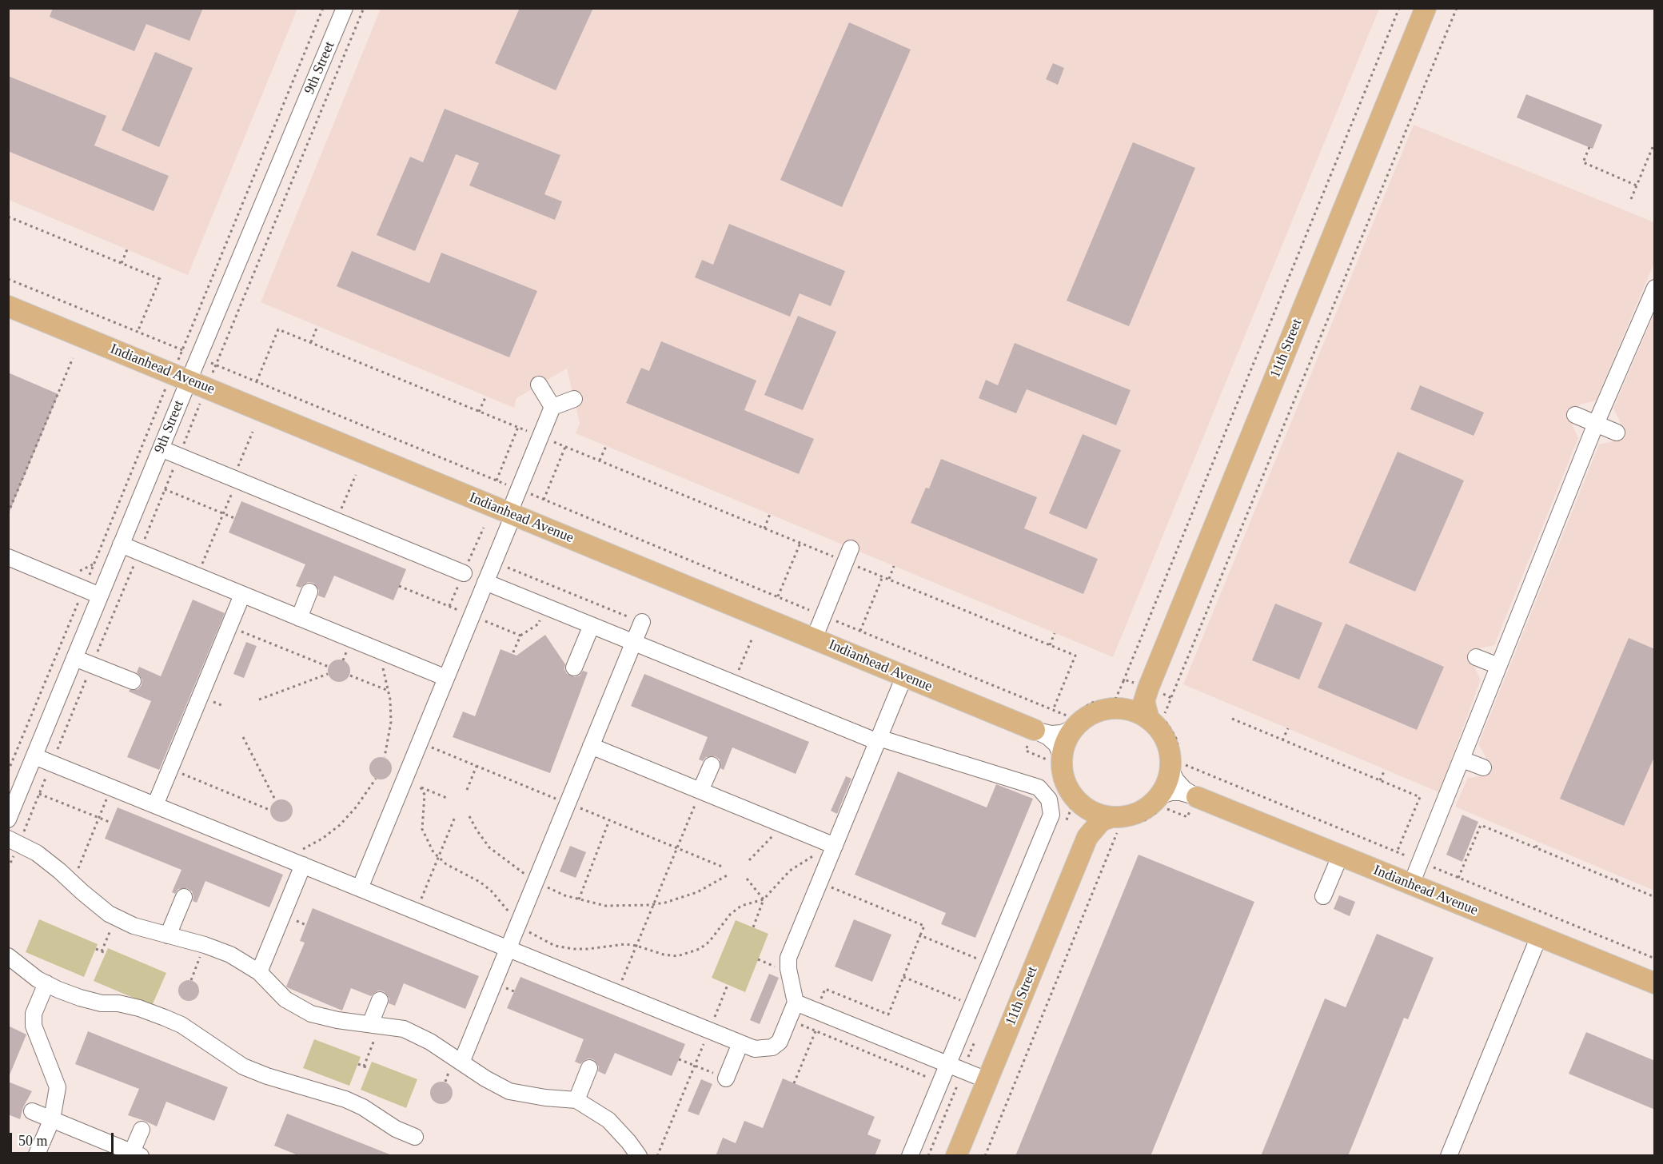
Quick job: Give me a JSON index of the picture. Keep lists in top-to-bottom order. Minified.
{"streets":{"main road":["11th Street","Indianhead Avenue"],"street":["9th Street"]},"crossings":[["9th Street","Indianhead Avenue"]],"scale_bar":"50 m"}
